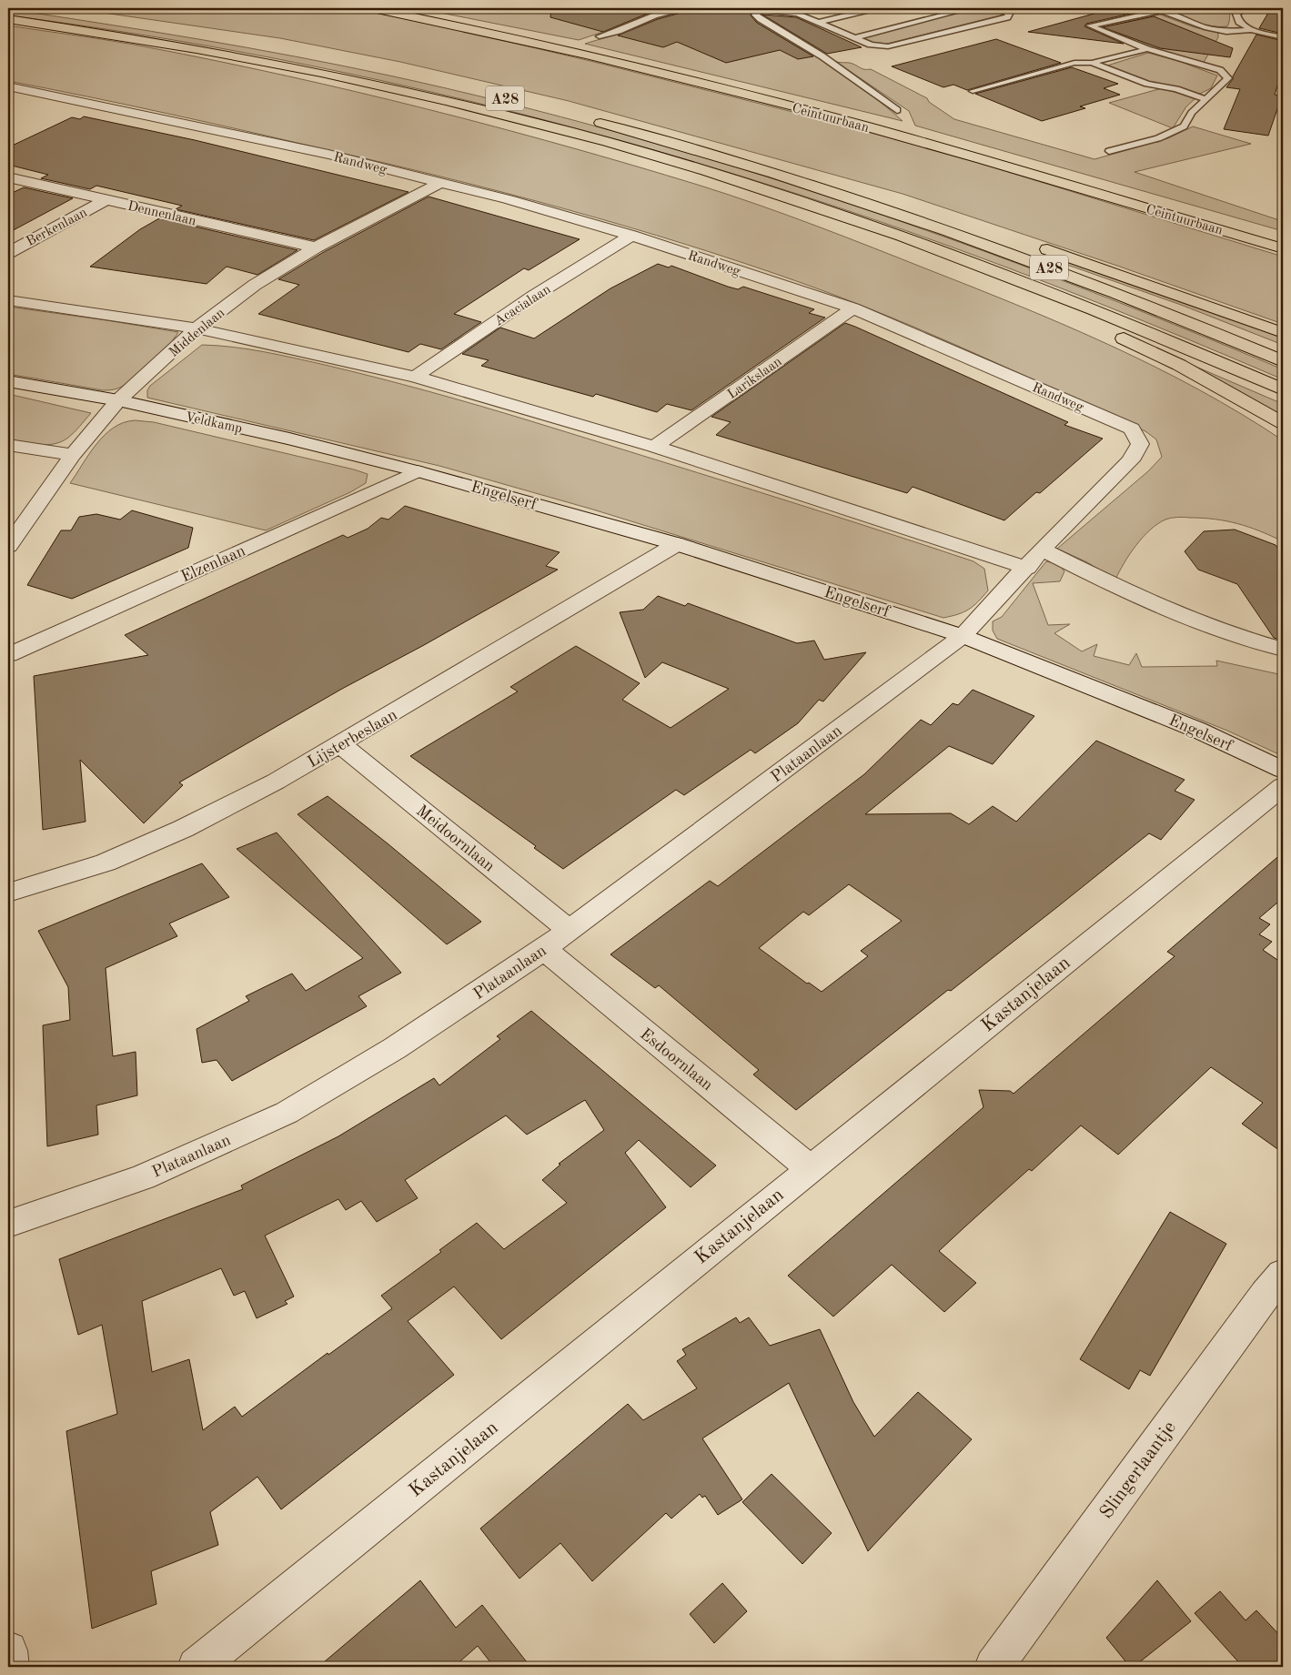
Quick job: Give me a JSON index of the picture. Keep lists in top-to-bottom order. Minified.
{"streets":{"main road":["A28","Ceintuurbaan"],"street":["Randweg","Dennenlaan","Berkenlaan","Acacialaan","Middenlaan","Larikslaan","Veldkamp","Engelserf","Elzenlaan","Lijsterbeslaan","Plataanlaan","Meidoornlaan","Kastanjelaan","Esdoornlaan","Slingerlaantje"]},"crossings":[["Randweg","Acacialaan"],["Randweg","Middenlaan"],["Randweg","Larikslaan"],["Randweg","Engelserf"],["Randweg","Plataanlaan"],["Dennenlaan","Berkenlaan"],["Dennenlaan","Middenlaan"],["Middenlaan","Veldkamp"],["Veldkamp","Engelserf"],["Veldkamp","Elzenlaan"],["Engelserf","Elzenlaan"],["Engelserf","Lijsterbeslaan"],["Engelserf","Plataanlaan"],["Lijsterbeslaan","Meidoornlaan"],["Plataanlaan","Meidoornlaan"],["Plataanlaan","Esdoornlaan"],["Kastanjelaan","Esdoornlaan"]]}
